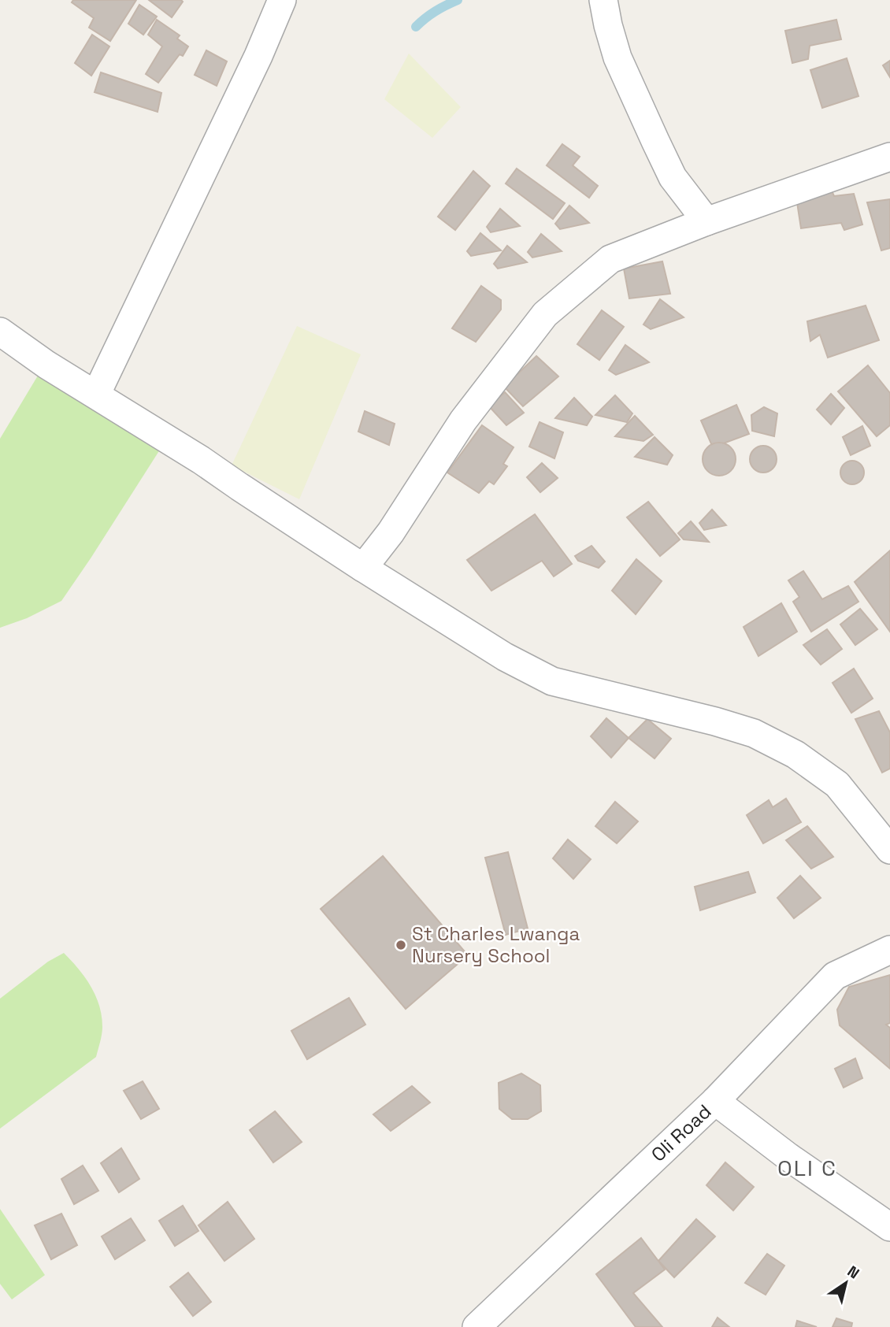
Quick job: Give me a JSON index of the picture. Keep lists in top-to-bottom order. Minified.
{"streets":{"street":["Oli Road"]},"districts":["OLI C"],"places":["St Charles Lwanga Nursery School"],"north":"top right"}
